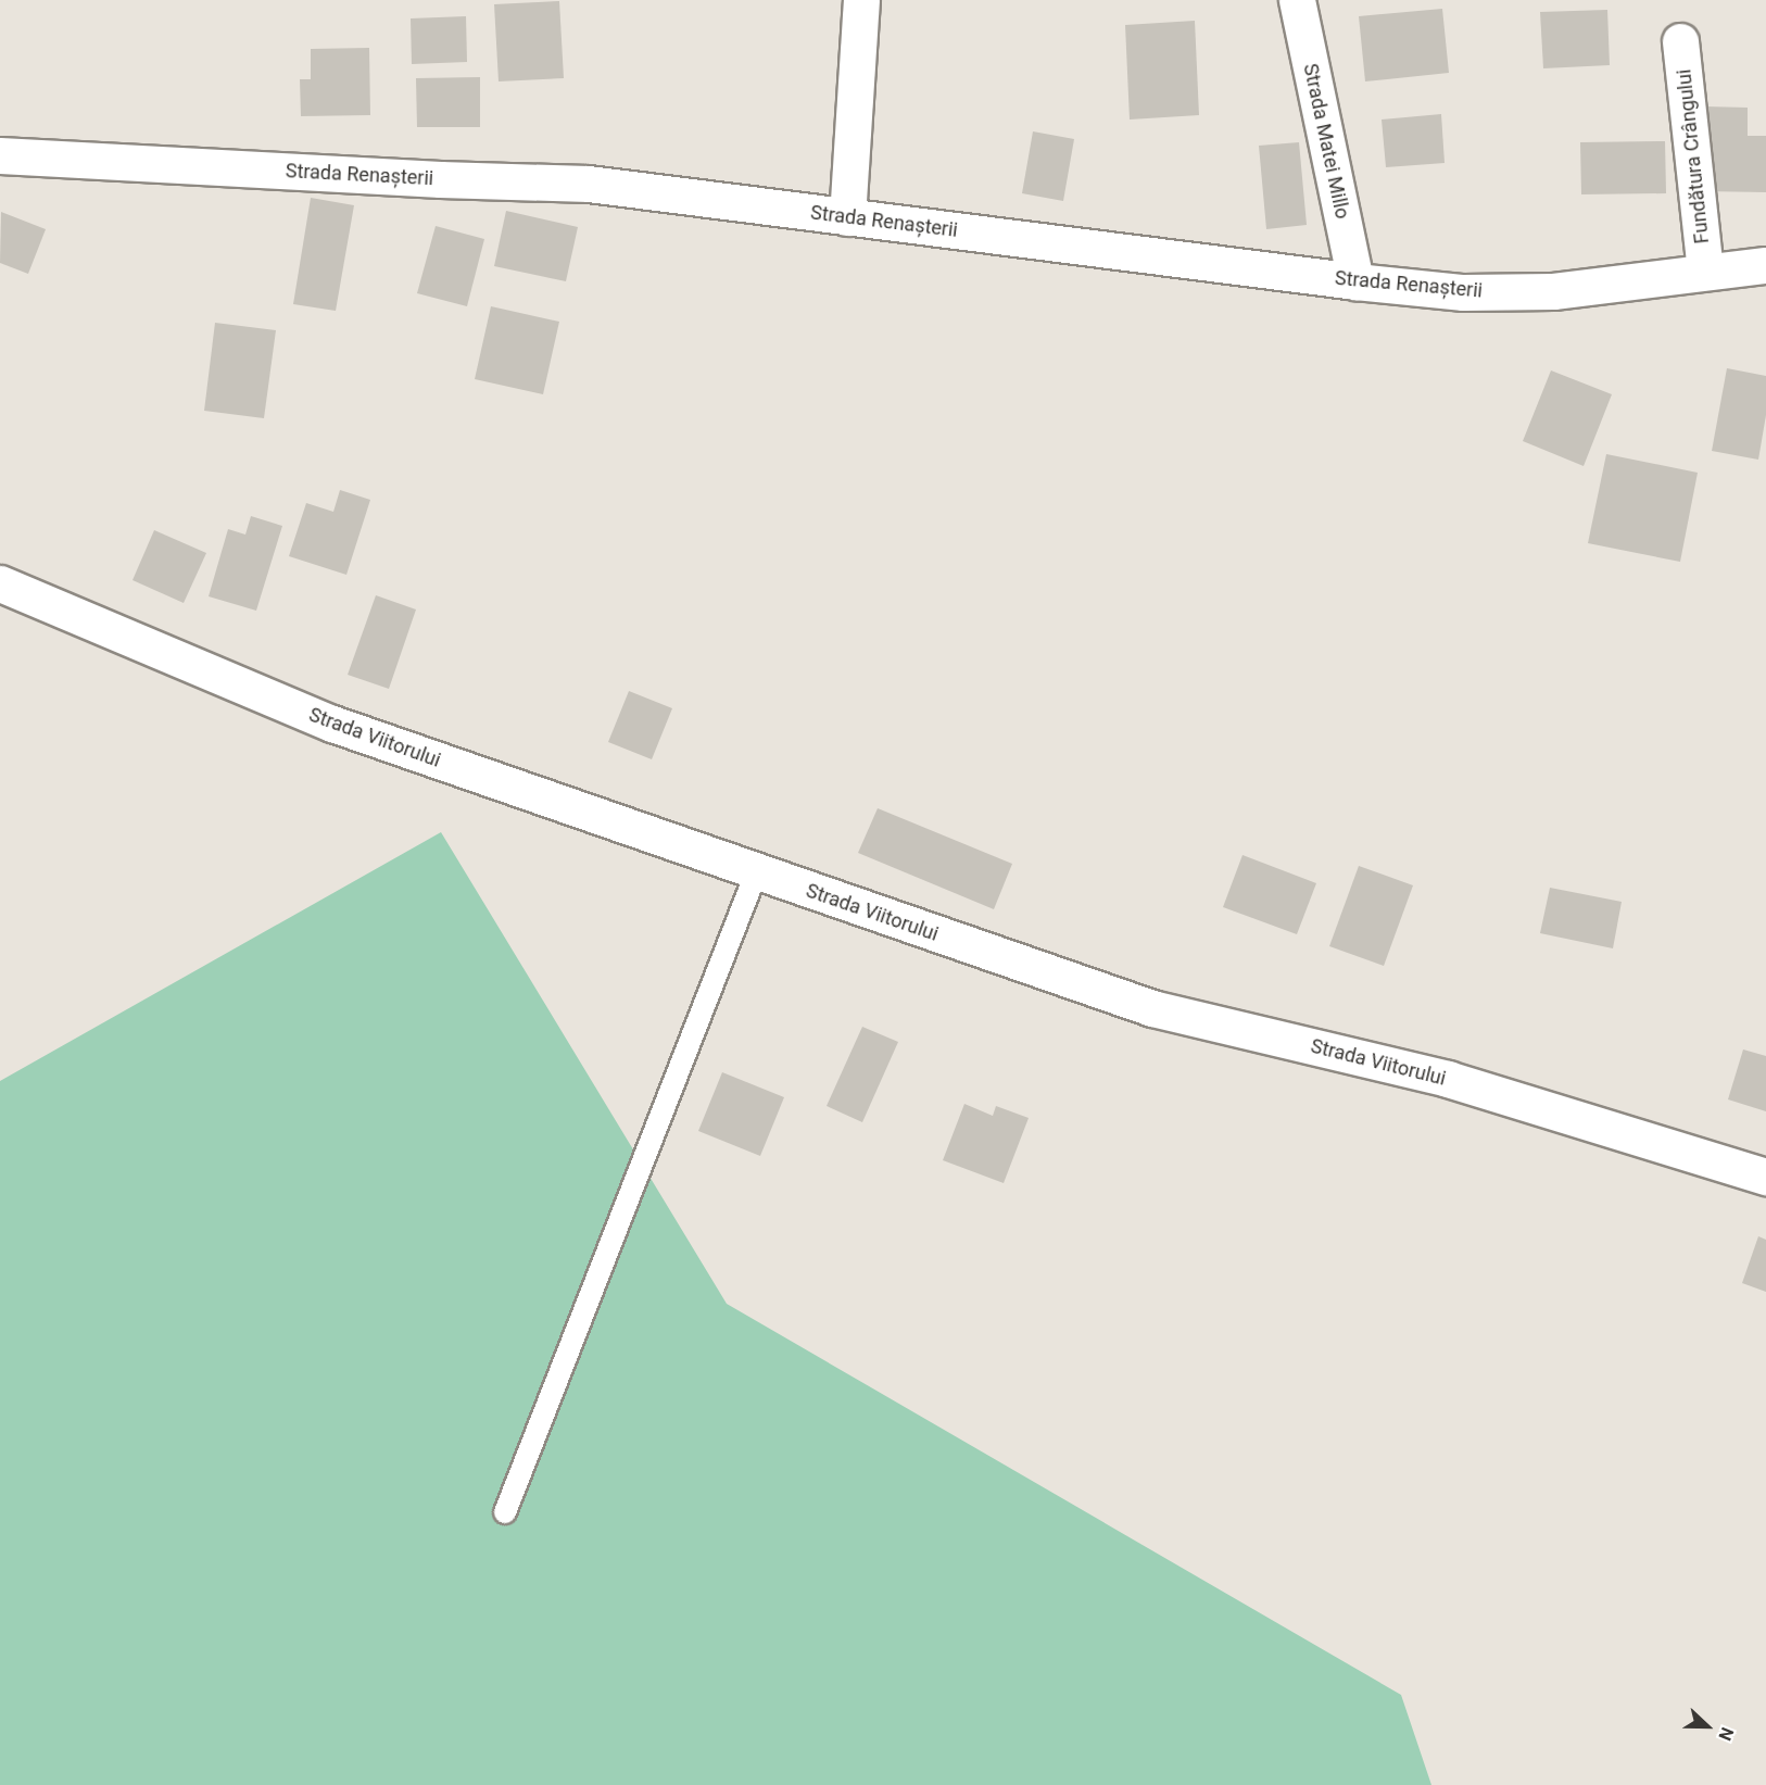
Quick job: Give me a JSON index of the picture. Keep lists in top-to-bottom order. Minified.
{"streets":{"street":["Strada Matei Millo","Fundătura Crângului","Strada Renașterii","Strada Viitorului"]},"crossings":[["Strada Matei Millo","Strada Renașterii"],["Fundătura Crângului","Strada Renașterii"]],"north":"right"}
